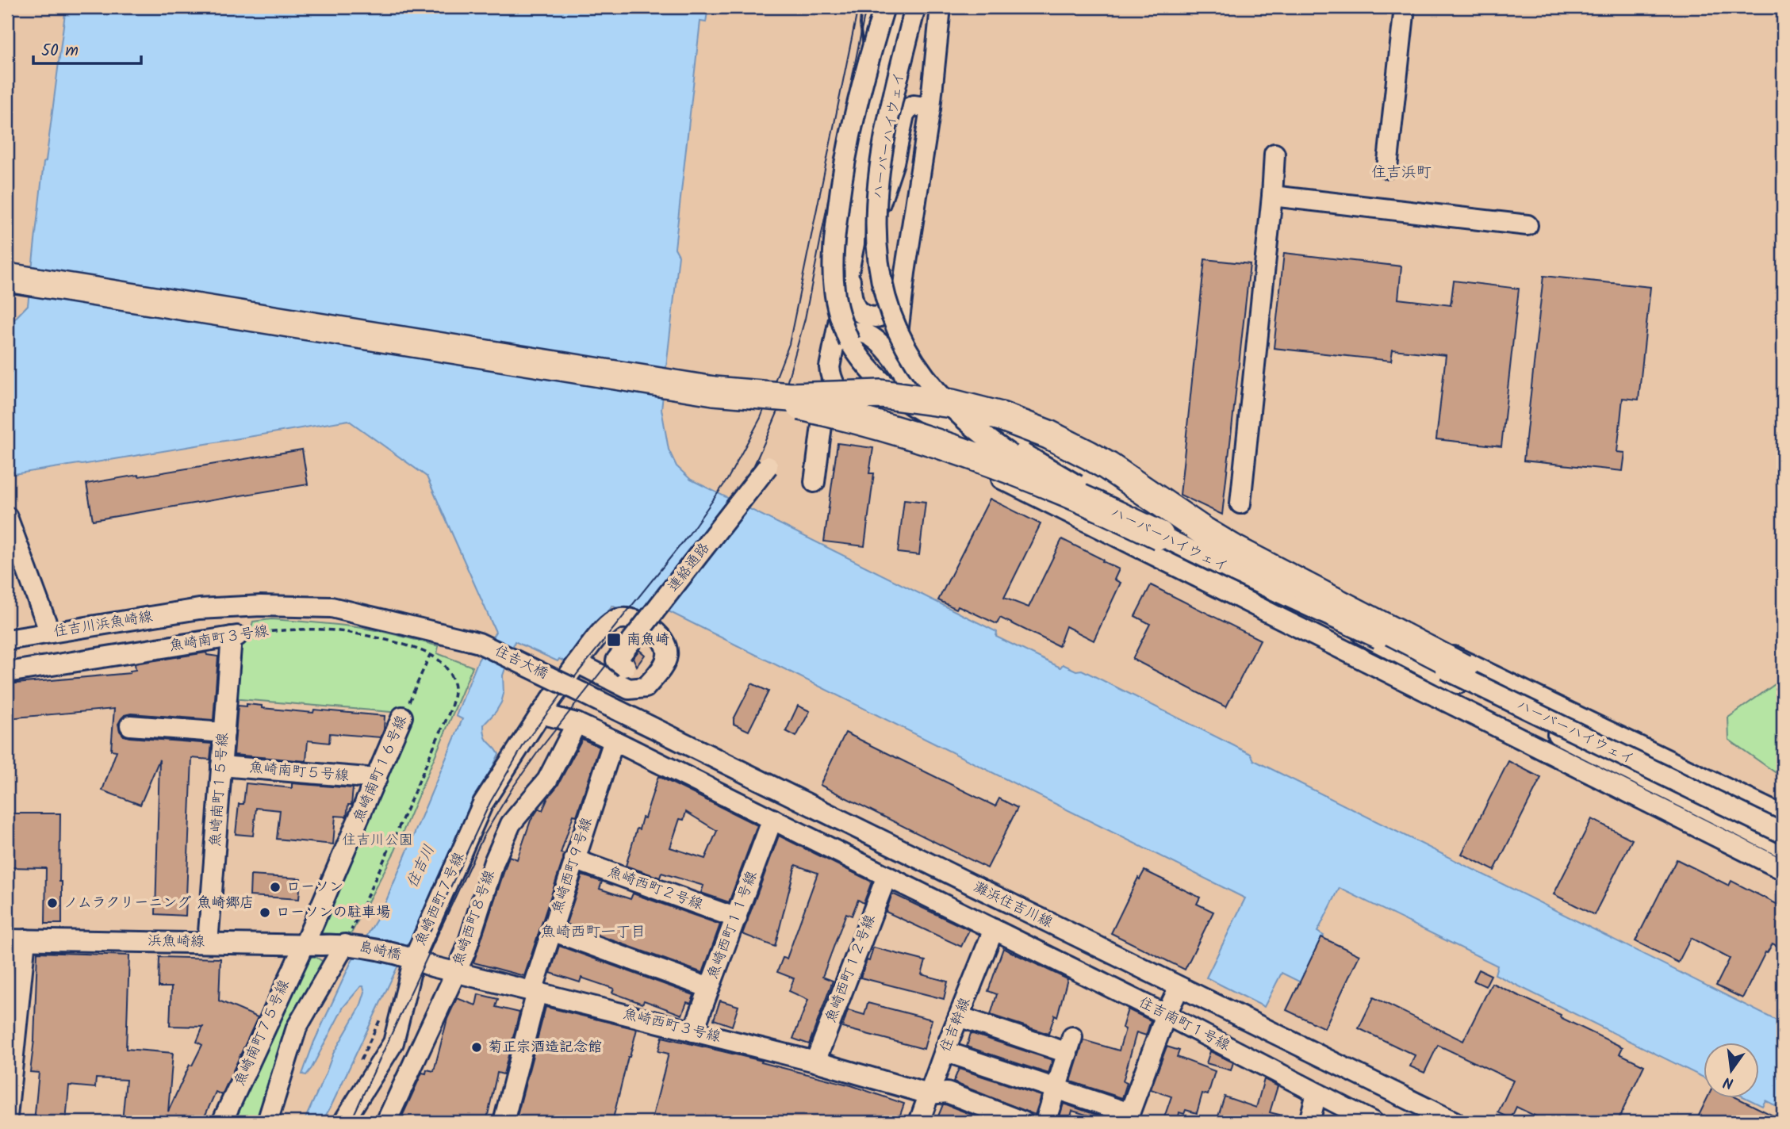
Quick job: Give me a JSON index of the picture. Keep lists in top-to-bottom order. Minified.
{"streets":{"street":["ハーバーハイウェイ","連絡通路","住吉川浜魚崎線","魚崎南町３号線","住𠮷大橋","魚崎南町１６号線","魚崎南町５号線","魚崎南町１５号線","魚崎西町９号線","魚崎西町２号線","魚崎西町７号線","灘浜住吉川線","魚崎西町８号線","魚崎西町１１号線","浜魚崎線","島崎橋","魚崎西町１２号線","住吉南町１号線","住吉幹線","魚崎西町３号線","魚崎南町７５号線"]},"crossings":[["住吉川浜魚崎線","住𠮷大橋"],["魚崎南町３号線","魚崎南町１６号線"],["魚崎南町３号線","魚崎南町１５号線"],["住𠮷大橋","灘浜住吉川線"],["魚崎南町１６号線","魚崎南町５号線"],["魚崎南町１６号線","浜魚崎線"],["魚崎南町１６号線","魚崎南町７５号線"],["魚崎南町５号線","魚崎南町１５号線"],["魚崎南町１５号線","浜魚崎線"],["魚崎西町９号線","魚崎西町２号線"],["魚崎西町９号線","住吉南町１号線"],["魚崎西町９号線","魚崎西町３号線"],["魚崎西町２号線","魚崎西町１１号線"],["魚崎西町７号線","島崎橋"],["魚崎西町７号線","住吉南町１号線"],["魚崎西町７号線","魚崎西町３号線"],["魚崎西町８号線","住吉南町１号線"],["魚崎西町８号線","魚崎西町３号線"],["魚崎西町１１号線","住吉南町１号線"],["魚崎西町１１号線","魚崎西町３号線"],["浜魚崎線","島崎橋"],["浜魚崎線","魚崎南町７５号線"],["島崎橋","魚崎西町３号線"],["魚崎西町１２号線","住吉南町１号線"],["魚崎西町１２号線","魚崎西町３号線"],["住吉南町１号線","住吉幹線"],["住吉幹線","魚崎西町３号線"]],"districts":["住吉浜町","魚崎西町一丁目"],"water":["住吉川"],"parks":["住吉川公園"],"places":{"transit":["南魚崎"],"other":["ローソン","ノムラクリーニング 魚崎郷店","ローソンの駐車場","菊正宗酒造記念館"]},"scale_bar":"50 m","north":"bottom"}
